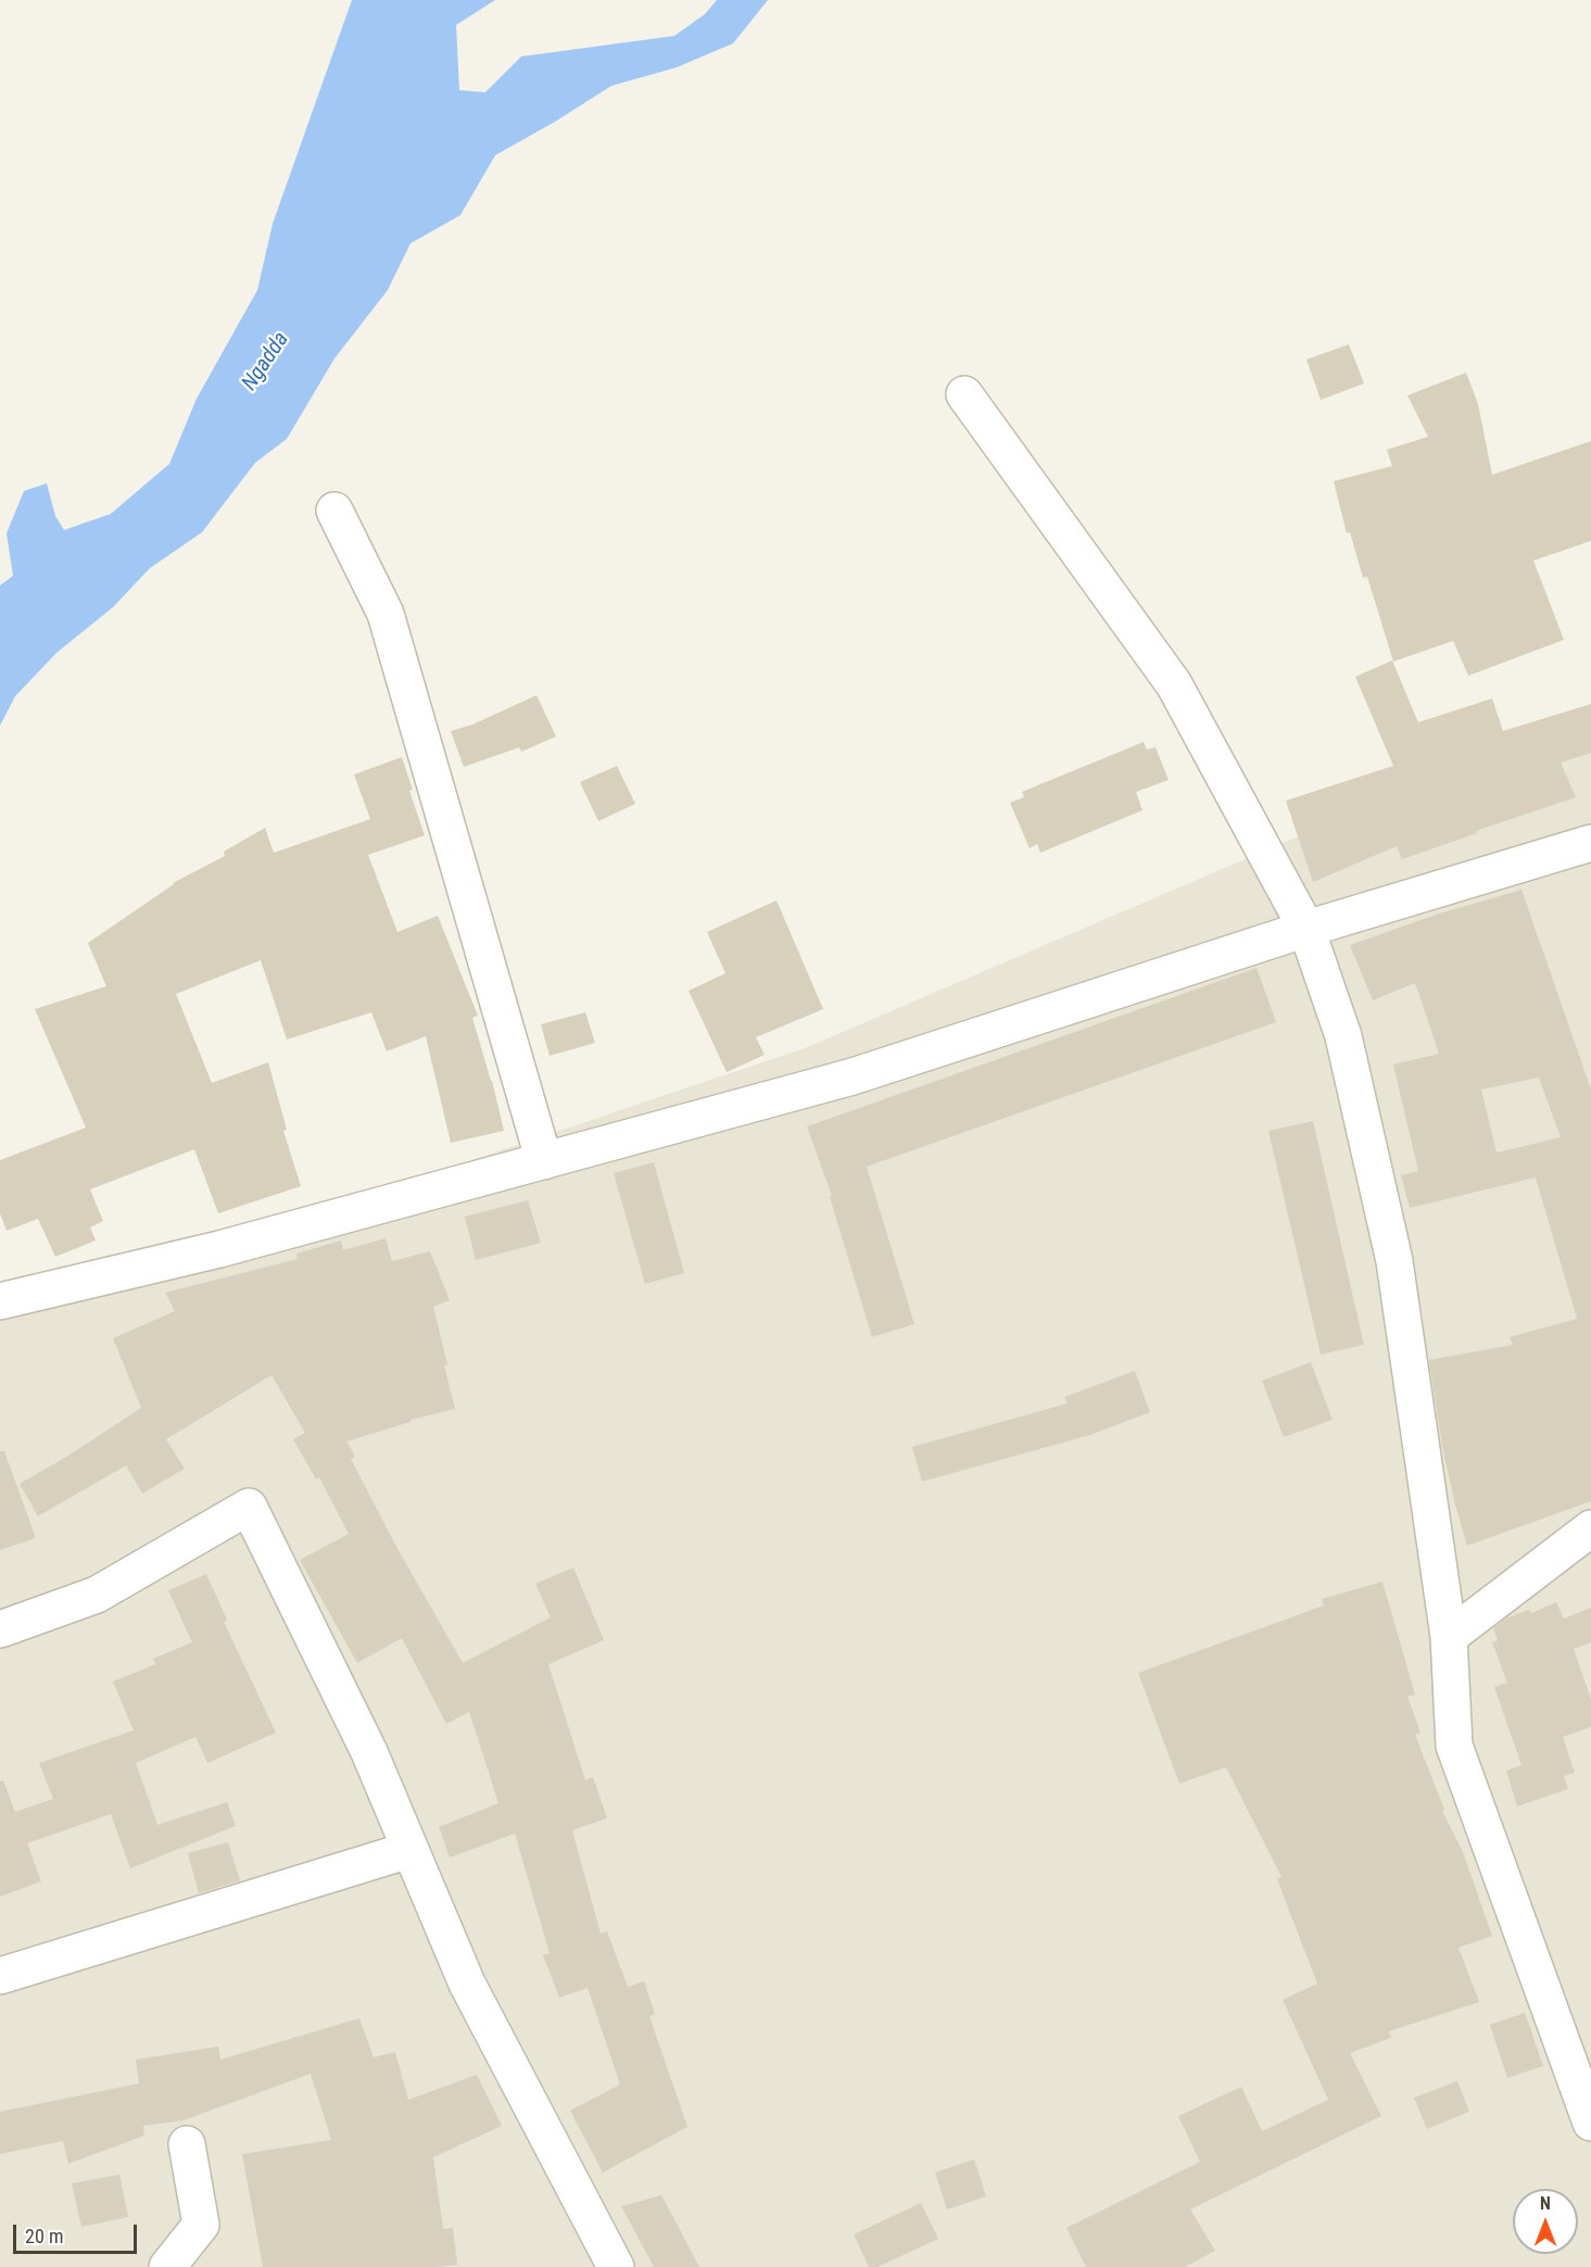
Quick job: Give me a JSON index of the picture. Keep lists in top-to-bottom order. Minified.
{"water":["Ngadda"],"scale_bar":"20 m","north":"top"}
